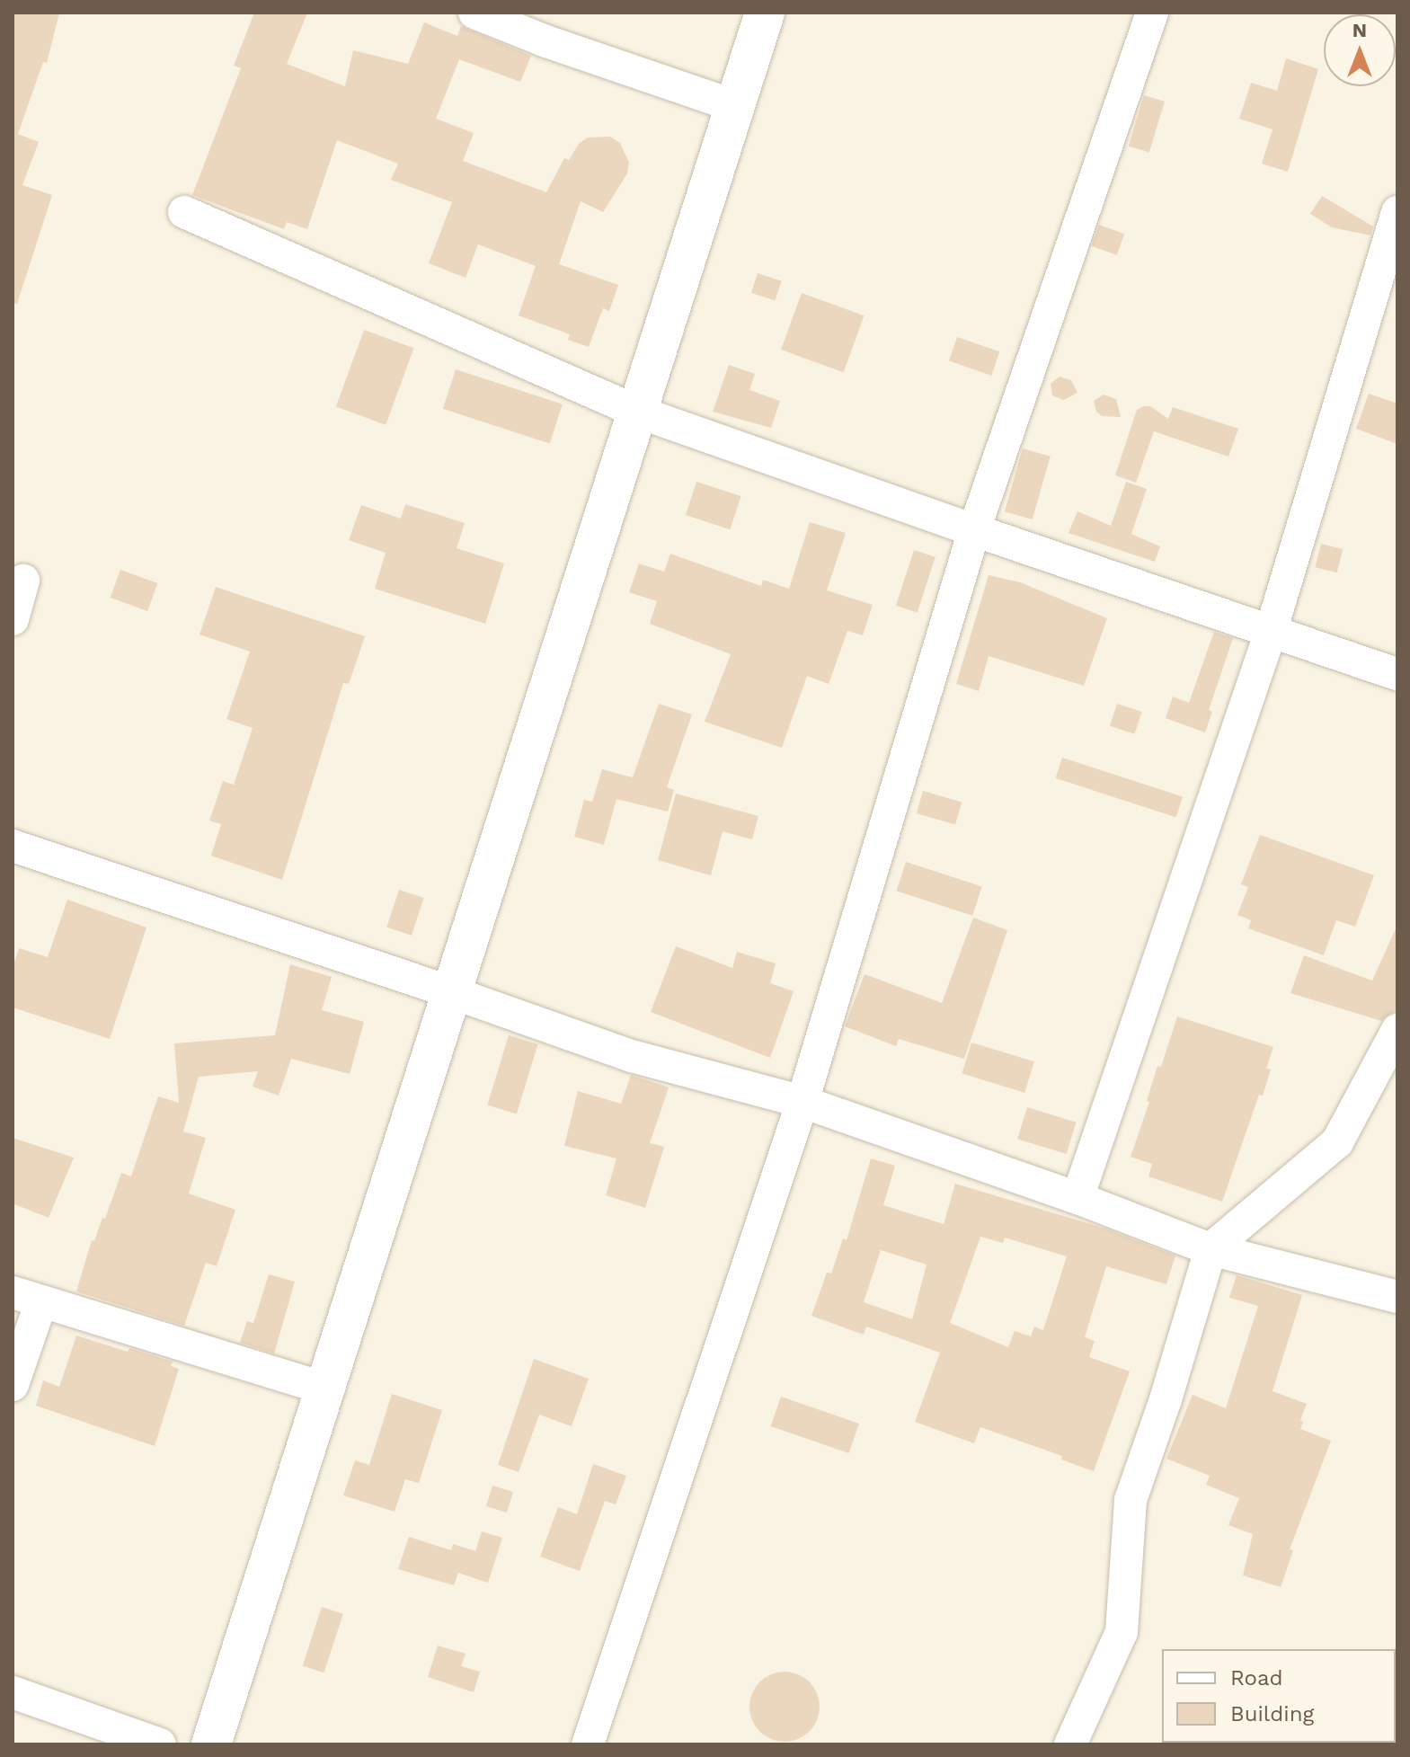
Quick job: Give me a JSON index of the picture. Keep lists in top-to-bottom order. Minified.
{"legend":["Road","Building"],"north":"top"}
